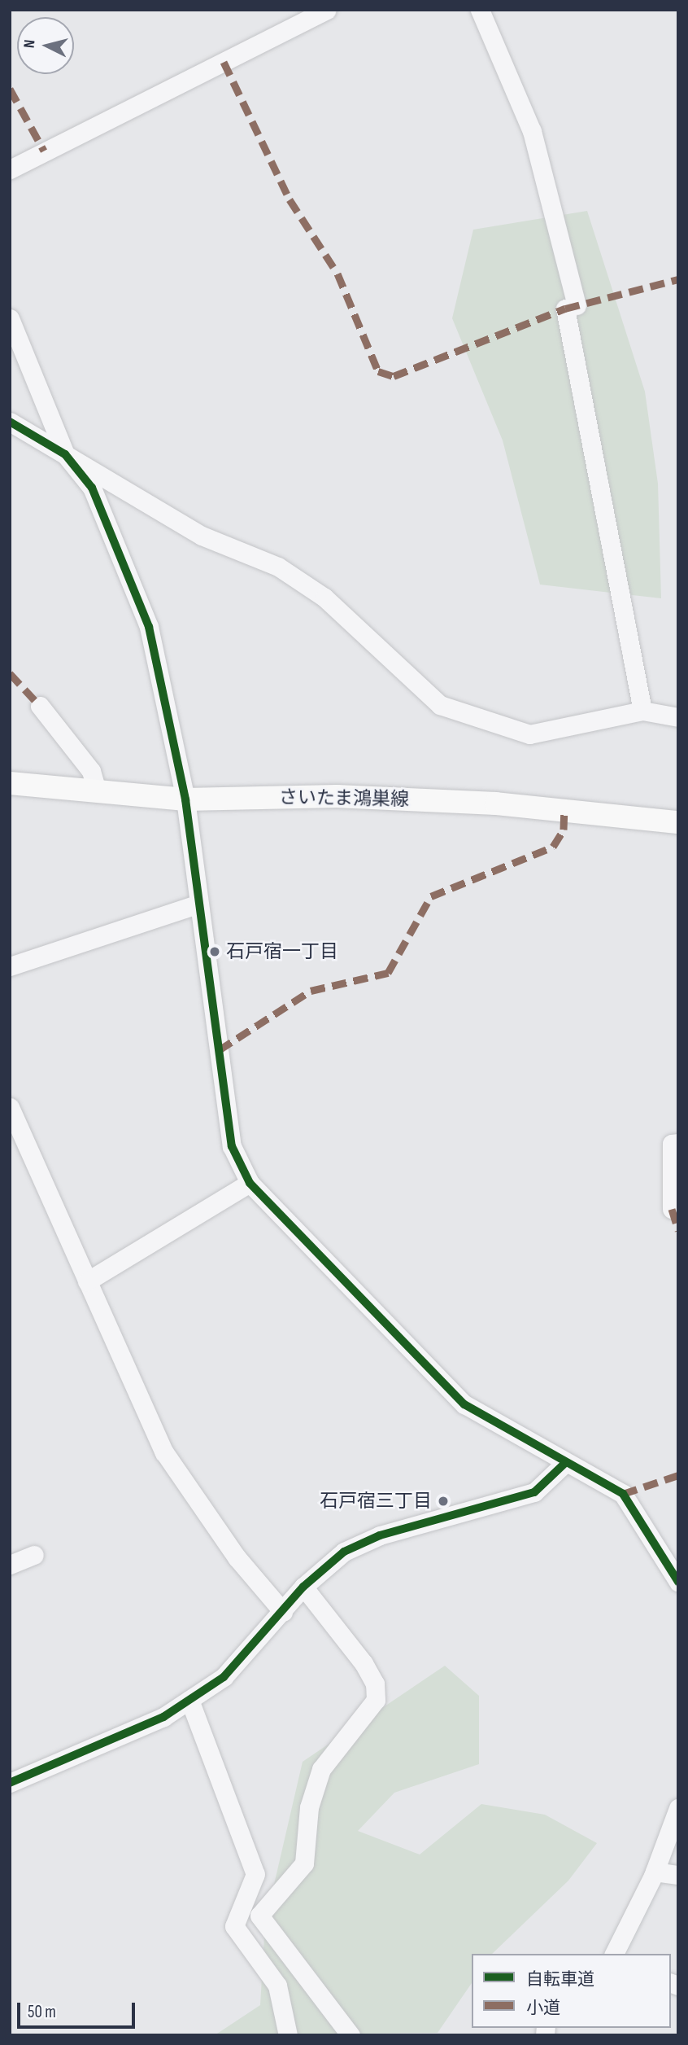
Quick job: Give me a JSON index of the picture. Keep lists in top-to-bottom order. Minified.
{"streets":{"main road":["さいたま鴻巣線"]},"places":["石戸宿一丁目","石戸宿三丁目"],"legend":["自転車道","小道"],"scale_bar":"50 m","north":"left"}
